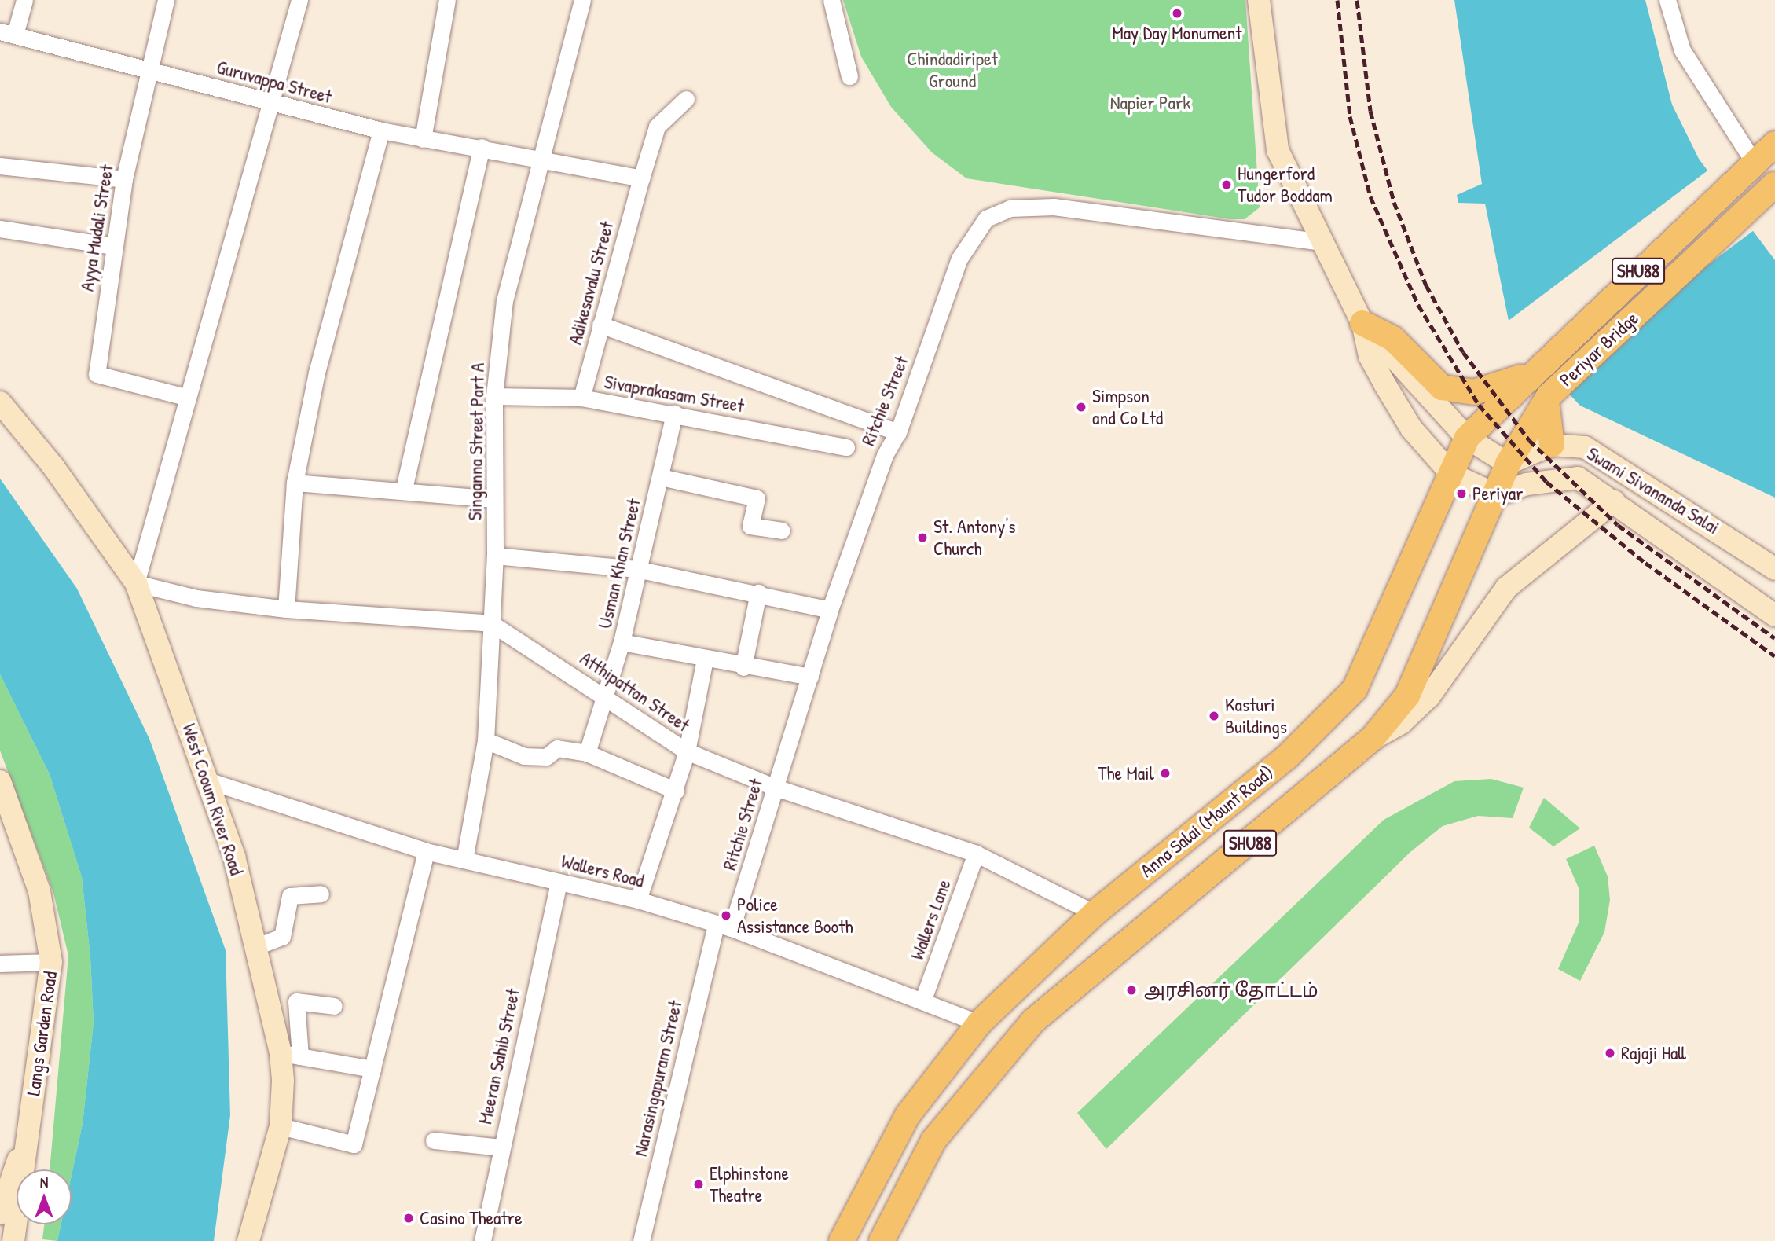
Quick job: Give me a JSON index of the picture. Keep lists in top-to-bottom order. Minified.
{"streets":{"main road":["SHU88","Periyar Bridge","Anna Salai (Mount Road)"],"street":["Guruvappa Street","Ayya Mudali Street","Adikesavalu Street","Sivaprakasam Street","Ritchie Street","Singanna Street Part A","Swami Sivananda Salai","Usman Khan Street","Atthipattan Street","West Cooum River Road","Wallers Road","Wallers Lane","Langs Garden Road","Meeran Sahib Street","Narasingapuram Street"]},"crossings":[["Guruvappa Street","Ayya Mudali Street"],["Guruvappa Street","Adikesavalu Street"],["Guruvappa Street","Singanna Street Part A"],["SHU88","Periyar Bridge"],["SHU88","Swami Sivananda Salai"],["Adikesavalu Street","Sivaprakasam Street"],["Periyar Bridge","Anna Salai (Mount Road)"],["Sivaprakasam Street","Singanna Street Part A"],["Sivaprakasam Street","Usman Khan Street"],["Ritchie Street","Atthipattan Street"],["Ritchie Street","Wallers Road"],["Ritchie Street","Narasingapuram Street"],["Singanna Street Part A","Atthipattan Street"],["Singanna Street Part A","Wallers Road"],["Usman Khan Street","Atthipattan Street"],["Atthipattan Street","West Cooum River Road"],["Atthipattan Street","Anna Salai (Mount Road)"],["Atthipattan Street","Wallers Lane"],["West Cooum River Road","Wallers Road"],["Anna Salai (Mount Road)","Wallers Road"],["Wallers Road","Wallers Lane"],["Wallers Road","Meeran Sahib Street"],["Wallers Road","Narasingapuram Street"]],"parks":["Chindadiripet Ground","Napier Park"],"places":["May Day Monument","Hungerford Tudor Boddam","Simpson and Co Ltd","Periyar","St. Antony's Church","Kasturi Buildings","The Mail","Police Assistance Booth","அரசினர் தோட்டம்","Rajaji Hall","Elphinstone Theatre","Casino Theatre"],"north":"top"}
